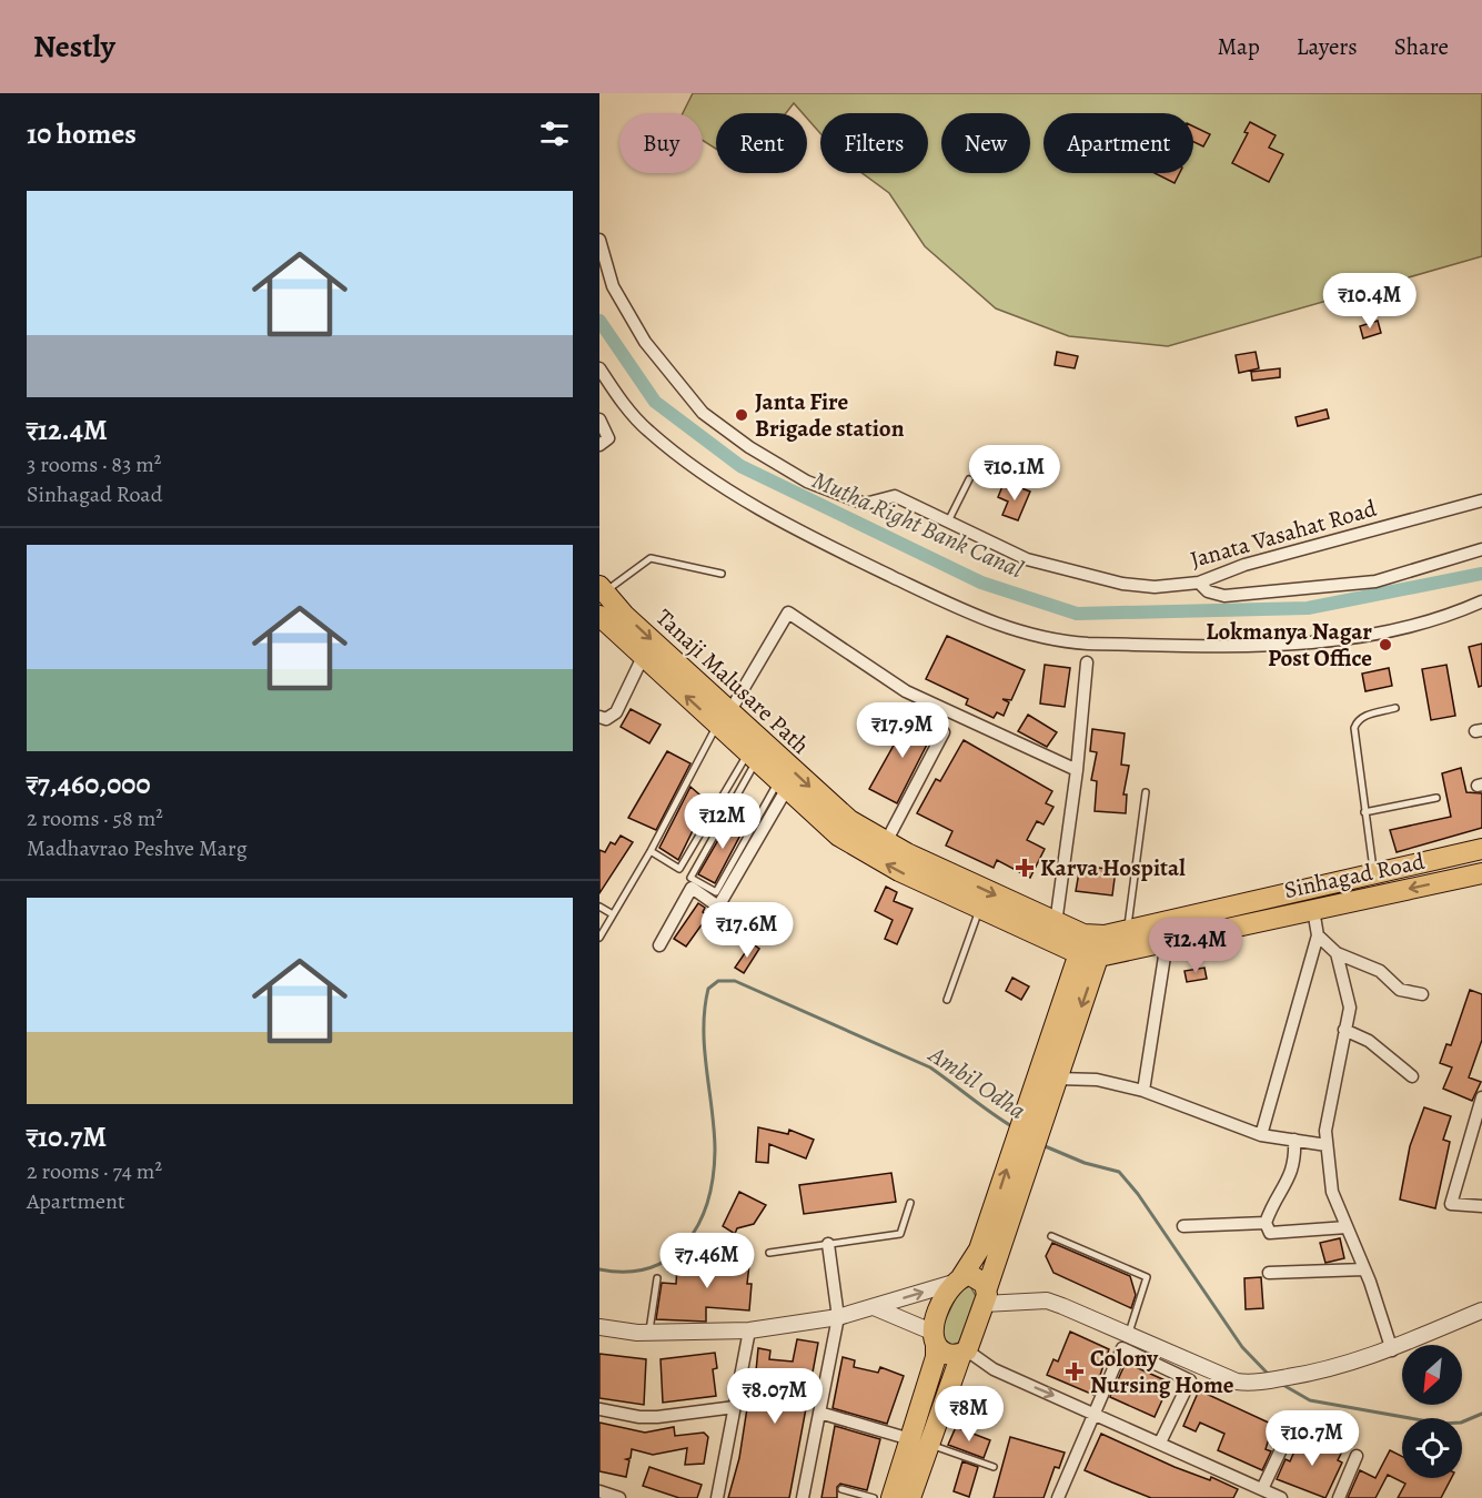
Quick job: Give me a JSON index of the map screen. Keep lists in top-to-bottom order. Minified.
{"streets":{"main road":["Tanaji Malusare Path","Sinhagad Road"],"street":["Janata Vasahat Road"]},"crossings":[["Tanaji Malusare Path","Sinhagad Road"]],"water":["Mutha Right Bank Canal","Ambil Odha"],"places":{"other":["Janta Fire Brigade station","Lokmanya Nagar Post Office"],"health":["Karva Hospital","Colony Nursing Home"]},"north":"bottom left","page":{"header":"Nestly","nav":["Map","Layers","Share"],"heading":"10 homes","chip":["Buy","Rent","Filters","New","Apartment"],"list":[{"name":"₹12.4M","note":"3 rooms · 83 m² · Sinhagad Road"},{"name":"₹7,460,000","note":"2 rooms · 58 m² · Madhavrao Peshve Marg"},{"name":"₹10.7M","note":"2 rooms · 74 m² · Apartment"}],"price":["₹10.4M","₹10.1M","₹17.9M","₹12M","₹17.6M","₹12.4M","₹7.46M","₹8.07M","₹8M","₹10.7M"]}}
